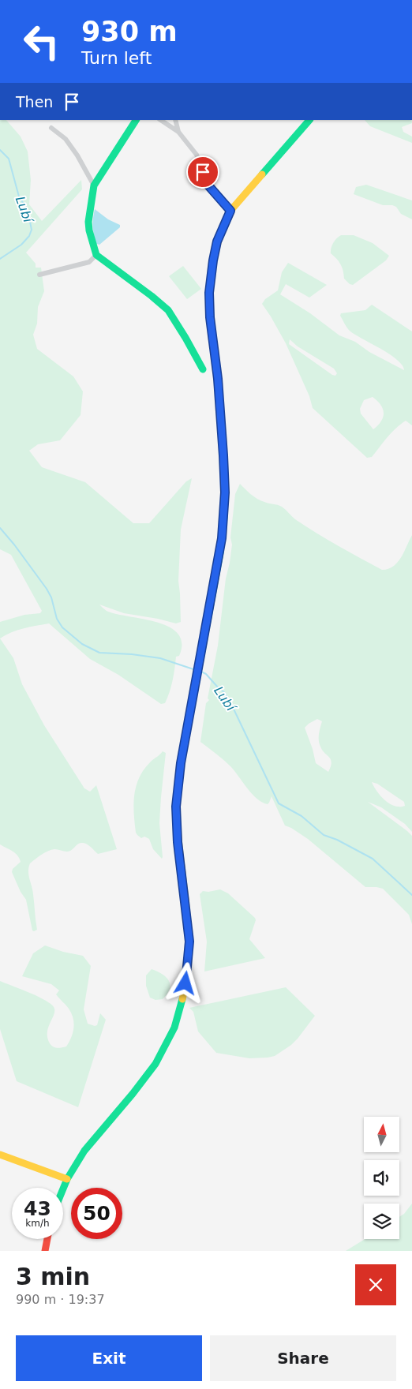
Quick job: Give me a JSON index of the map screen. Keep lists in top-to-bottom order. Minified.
{"water":["Lubí"],"north":"top","page":{"turn":["930 m","Turn left"],"then":"Then","speed":"43 km/h","limit":"50","heading":["3 min","990 m · 19:37"],"buttons":["Exit","Share"]}}
